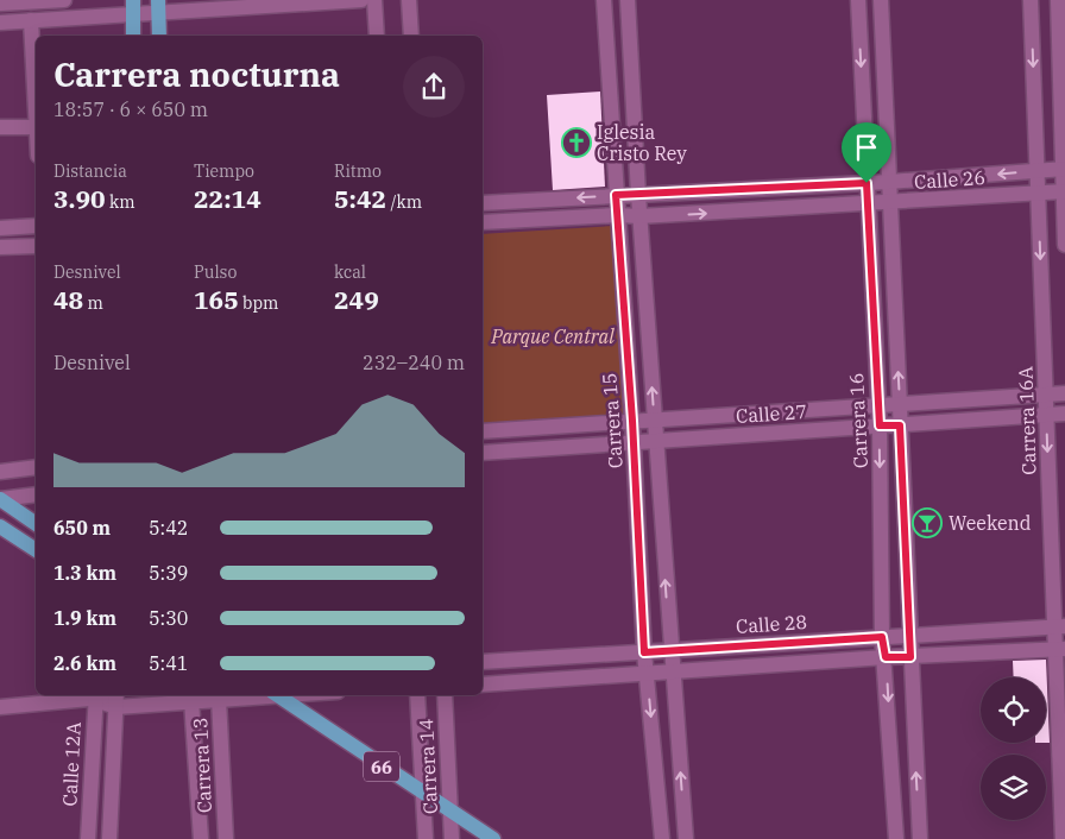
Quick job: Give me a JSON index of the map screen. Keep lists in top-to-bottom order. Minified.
{"streets":{"main road":["66"],"street":["Calle 26","Calle 27","Carrera 15","Carrera 16","Carrera 16A","Calle 28","Calle 12A","Carrera 13","Carrera 14"]},"crossings":[["Calle 26","Carrera 15"],["Calle 26","Carrera 16"],["Calle 26","Carrera 16A"],["Calle 27","Carrera 15"],["Calle 27","Carrera 16"],["Calle 27","Carrera 16A"],["Carrera 15","Calle 28"],["Carrera 16","Calle 28"],["Carrera 16A","Calle 28"],["66","Carrera 14"]],"parks":["Parque Central"],"places":{"church":["Iglesia Cristo Rey"],"bar":["Weekend"]},"page":{"heading":["Carrera nocturna","18:57 · 6 × 650 m"],"stats":[["Distancia","3.90 km"],["Tiempo","22:14"],["Ritmo","5:42 /km"],["Desnivel","48 m"],["Pulso","165 bpm"],["kcal","249"]],"chart":["Desnivel","232–240 m"],"list":[{"name":"650 m","note":"5:42"},{"name":"1.3 km","note":"5:39"},{"name":"1.9 km","note":"5:30"},{"name":"2.6 km","note":"5:41"}]}}
